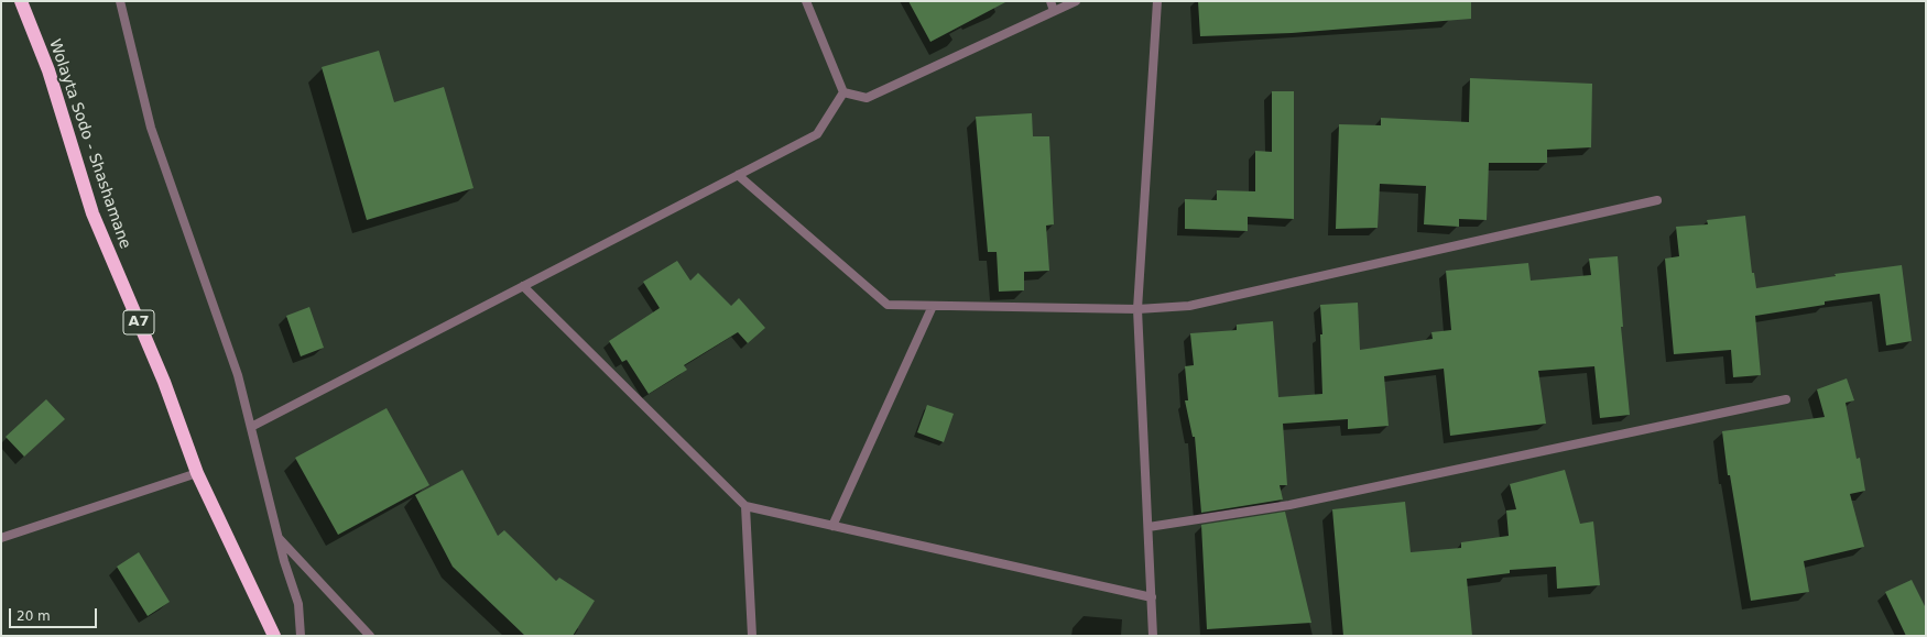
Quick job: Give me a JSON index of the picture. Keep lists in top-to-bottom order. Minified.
{"streets":{"highway":["Wolayta Sodo - Shashamane","A7"]},"scale_bar":"20 m"}
